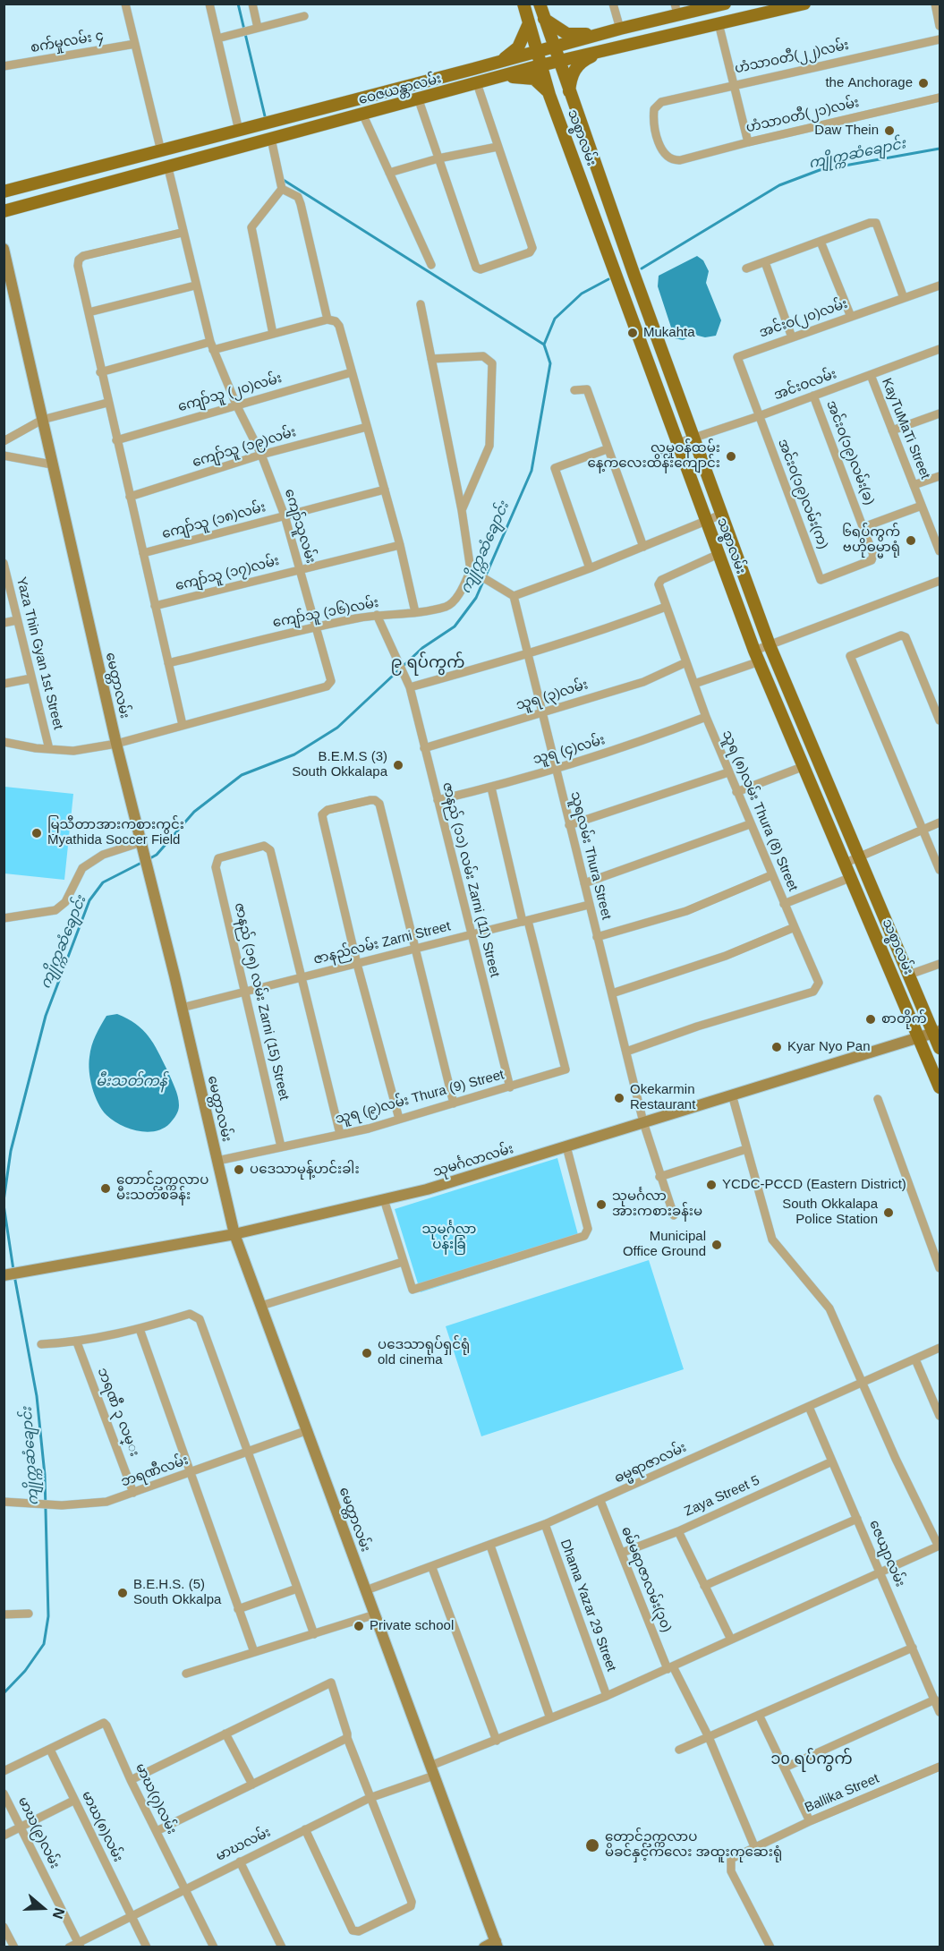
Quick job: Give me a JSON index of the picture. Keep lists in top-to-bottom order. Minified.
{"streets":{"main road":["ဝေဇယန္တာလမ်း","သစ္စာလမ်း","မေတ္တာလမ်း","သုမင်္ဂလာလမ်း"],"street":["စက်မှုလမ်း ၄","ဟံသာဝတီ(၂၂)လမ်း","ဟံသာဝတီ(၂၁)လမ်း","အင်းဝ(၂၀)လမ်း","အင်းဝလမ်း","ကျော်သူ (၂၀)လမ်း","KayTuMaTi Street","ကျော်သူ (၁၉)လမ်း","အင်းဝ(၁၉)လမ်း(ခ)","အင်းဝ(၁၉)လမ်း(က)","ကျော်သူ (၁၈)လမ်း","ကျော်သူလမ်း","ကျော်သူ (၁၇)လမ်း","ကျော်သူ (၁၆)လမ်း","Yaza Thin Gyan 1st Street","သူရ (၃)လမ်း","သူရ (၄)လမ်း","သူရ (၈)လမ်း Thura (8) Street","သူရလမ်း Thura Street","ဇာနည် (၁၁) လမ်း Zarni (11) Street","ဇာနည်လမ်း Zarni Street","ဇာနည် (၁၅) လမ်း Zarni (15) Street","သူရ (၉)လမ်း Thura (9) Street","ဘရဏီ ၃ လမ္း","ဓမ္မရာဇာလမ်း","ဘရဏီလမ်း","Zaya Street 5","ဇေယျာလမ်း","ဓမ်မရာဇာလမ်း(၃၀)","Dhama Yazar 29 Street","Ballika Street","မာဃ(၇)လမ်း","မာဃ(၈)လမ်း","မာဃ(၉)လမ်း","မာဃလမ်း"]},"crossings":[["ဟံသာဝတီ(၂၂)လမ်း","ဟံသာဝတီ(၂၁)လမ်း"],["ဝေဇယန္တာလမ်း","သစ္စာလမ်း"],["ဝေဇယန္တာလမ်း","ကျော်သူလမ်း"],["သစ္စာလမ်း","အင်းဝလမ်း"],["သစ္စာလမ်း","သူရ (၈)လမ်း Thura (8) Street"],["သစ္စာလမ်း","သုမင်္ဂလာလမ်း"],["အင်းဝ(၂၀)လမ်း","အင်းဝလမ်း"],["အင်းဝ(၂၀)လမ်း","အင်းဝ(၁၉)လမ်း(က)"],["အင်းဝလမ်း","KayTuMaTi Street"],["အင်းဝလမ်း","အင်းဝ(၁၉)လမ်း(ခ)"],["အင်းဝလမ်း","အင်းဝ(၁၉)လမ်း(က)"],["ကျော်သူ (၂၀)လမ်း","ကျော်သူလမ်း"],["ကျော်သူ (၁၉)လမ်း","ကျော်သူလမ်း"],["အင်းဝ(၁၉)လမ်း(ခ)","အင်းဝ(၁၉)လမ်း(က)"],["ကျော်သူ (၁၈)လမ်း","ကျော်သူလမ်း"],["ကျော်သူလမ်း","ကျော်သူ (၁၇)လမ်း"],["ကျော်သူလမ်း","ကျော်သူ (၁၆)လမ်း"],["ကျော်သူလမ်း","Yaza Thin Gyan 1st Street"],["ကျော်သူလမ်း","မေတ္တာလမ်း"],["ကျော်သူ (၁၆)လမ်း","ဇာနည် (၁၁) လမ်း Zarni (11) Street"],["မေတ္တာလမ်း","ဇာနည်လမ်း Zarni Street"],["မေတ္တာလမ်း","သူရ (၉)လမ်း Thura (9) Street"],["မေတ္တာလမ်း","သုမင်္ဂလာလမ်း"],["မေတ္တာလမ်း","ဓမ္မရာဇာလမ်း"],["မေတ္တာလမ်း","ဘရဏီလမ်း"],["မေတ္တာလမ်း","မာဃလမ်း"],["သူရ (၃)လမ်း","သူရ (၈)လမ်း Thura (8) Street"],["သူရ (၃)လမ်း","သူရလမ်း Thura Street"],["သူရ (၃)လမ်း","ဇာနည် (၁၁) လမ်း Zarni (11) Street"],["သူရ (၄)လမ်း","သူရ (၈)လမ်း Thura (8) Street"],["သူရ (၄)လမ်း","သူရလမ်း Thura Street"],["သူရ (၄)လမ်း","ဇာနည် (၁၁) လမ်း Zarni (11) Street"],["သူရ (၈)လမ်း Thura (8) Street","သူရလမ်း Thura Street"],["သူရလမ်း Thura Street","ဇာနည်လမ်း Zarni Street"],["သူရလမ်း Thura Street","သုမင်္ဂလာလမ်း"],["ဇာနည် (၁၁) လမ်း Zarni (11) Street","ဇာနည်လမ်း Zarni Street"],["ဇာနည် (၁၁) လမ်း Zarni (11) Street","သူရ (၉)လမ်း Thura (9) Street"],["ဇာနည်လမ်း Zarni Street","ဇာနည် (၁၅) လမ်း Zarni (15) Street"],["ဇာနည်လမ်း Zarni Street","သူရ (၉)လမ်း Thura (9) Street"],["ဇာနည် (၁၅) လမ်း Zarni (15) Street","သူရ (၉)လမ်း Thura (9) Street"],["ဘရဏီ ၃ လမ္း","ဘရဏီလမ်း"],["ဓမ္မရာဇာလမ်း","ဇေယျာလမ်း"],["ဓမ္မရာဇာလမ်း","ဓမ်မရာဇာလမ်း(၃၀)"],["ဓမ္မရာဇာလမ်း","Dhama Yazar 29 Street"],["Zaya Street 5","ဇေယျာလမ်း"],["Zaya Street 5","ဓမ်မရာဇာလမ်း(၃၀)"],["ဇေယျာလမ်း","မာဃလမ်း"],["ဓမ်မရာဇာလမ်း(၃၀)","Ballika Street"],["ဓမ်မရာဇာလမ်း(၃၀)","မာဃလမ်း"],["Dhama Yazar 29 Street","မာဃလမ်း"],["မာဃ(၇)လမ်း","မာဃ(၈)လမ်း"],["မာဃ(၇)လမ်း","မာဃလမ်း"],["မာဃ(၈)လမ်း","မာဃလမ်း"],["မာဃ(၉)လမ်း","မာဃလမ်း"]],"districts":["၉ ရပ်ကွက်","၁o ရပ်ကွက်"],"water":["ကျိုက္ကဆံချောင်း","မီးသတ်ကန်"],"parks":["သုမင်္ဂလာ ပန်းခြံ"],"places":["the Anchorage","Daw Thein","Mukahta","လူမှုဝန်ထမ်း နေ့ကလေးထိန်းကျောင်း","၆ရပ်ကွက် ဗဟိုဓမ္မာရုံ","B.E.M.S (3) South Okkalapa","မြသီတာအားကစားကွင်း Myathida Soccer Field","စာတိုက်","Kyar Nyo Pan","Okekarmin Restaurant","ပဒေသာမုန့်ဟင်းခါး","YCDC-PCCD (Eastern District)","တောင်ဥက္ကလာပ မီးသတ်စခန်း","သုမင်္ဂလာ အားကစားခန်းမ","South Okkalapa Police Station","Municipal Office Ground","ပဒေသာရုပ်ရှင်ရုံ old cinema","B.E.H.S. (5) South Okkalpa","Private school","တောင်ဥက္ကလာပ မိခင်နှင့်ကလေး အထူးကုဆေးရုံ"],"north":"right"}
